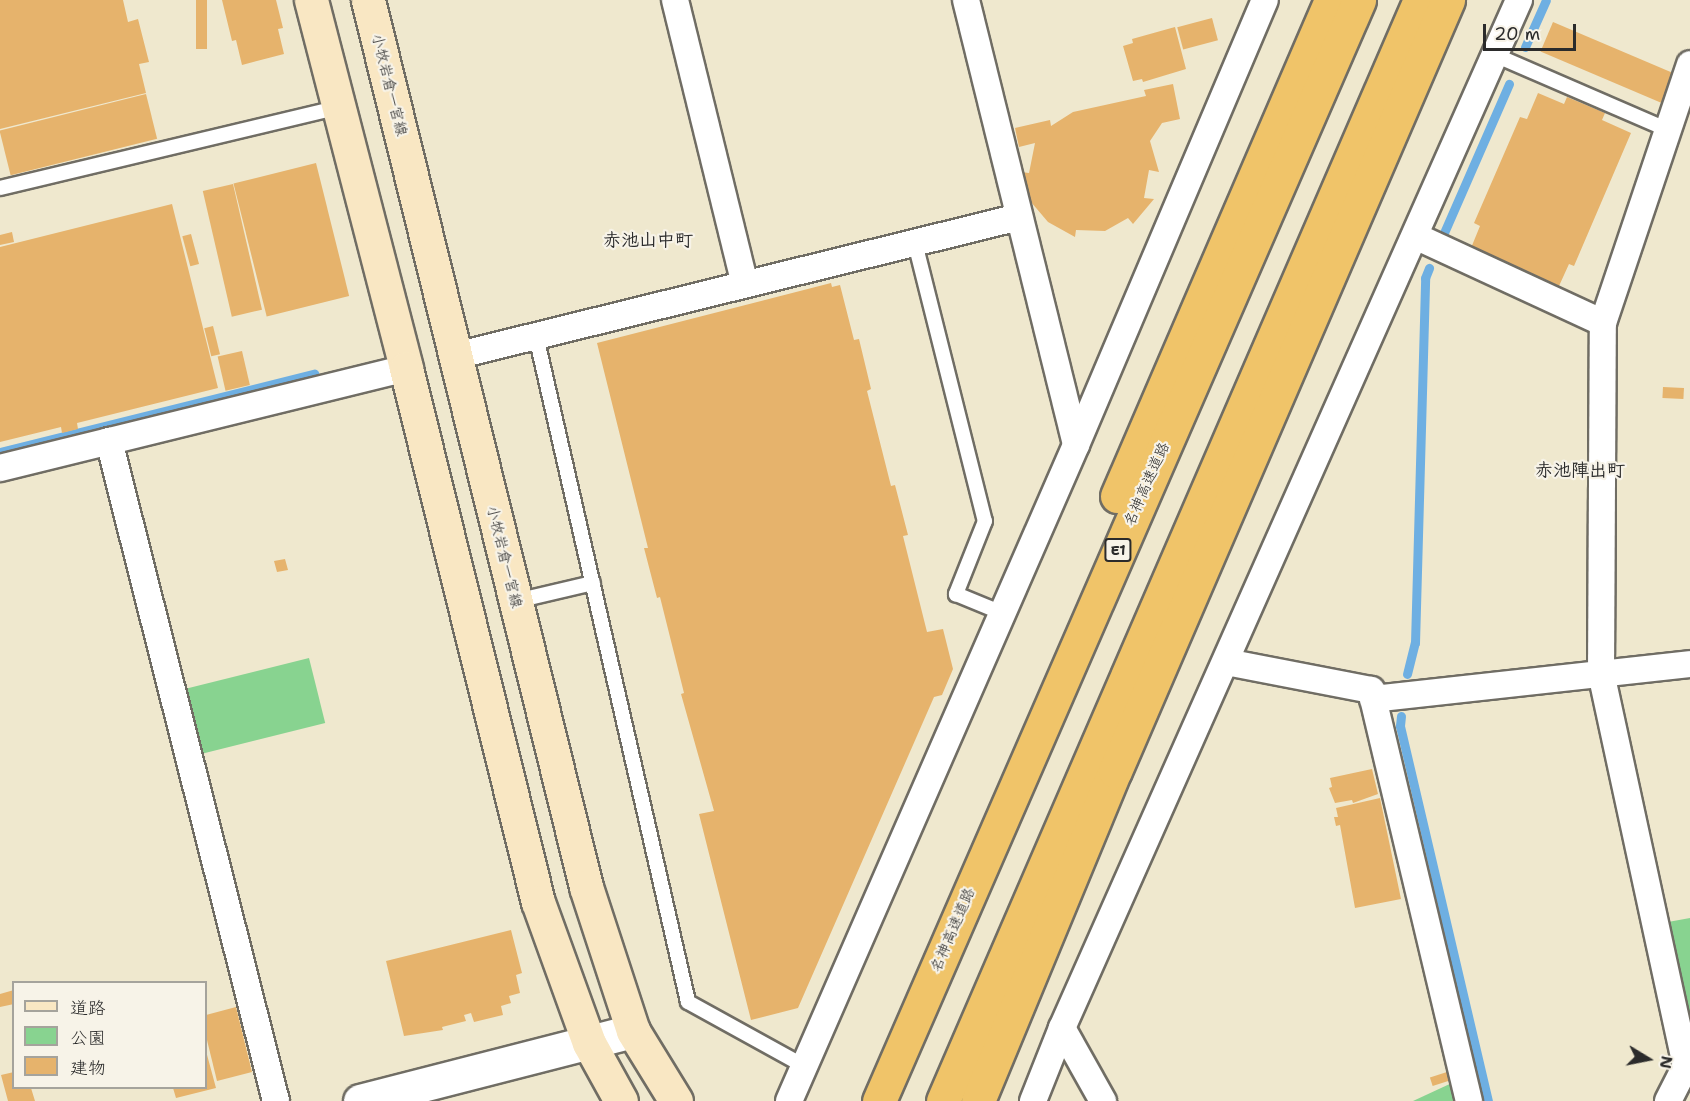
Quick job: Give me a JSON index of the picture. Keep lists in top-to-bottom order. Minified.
{"streets":{"highway":["名神高速道路","E1"],"main road":["小牧岩倉一宮線"]},"districts":["赤池山中町","赤池陣出町"],"legend":["道路","公園","建物"],"scale_bar":"20 m","north":"right"}
